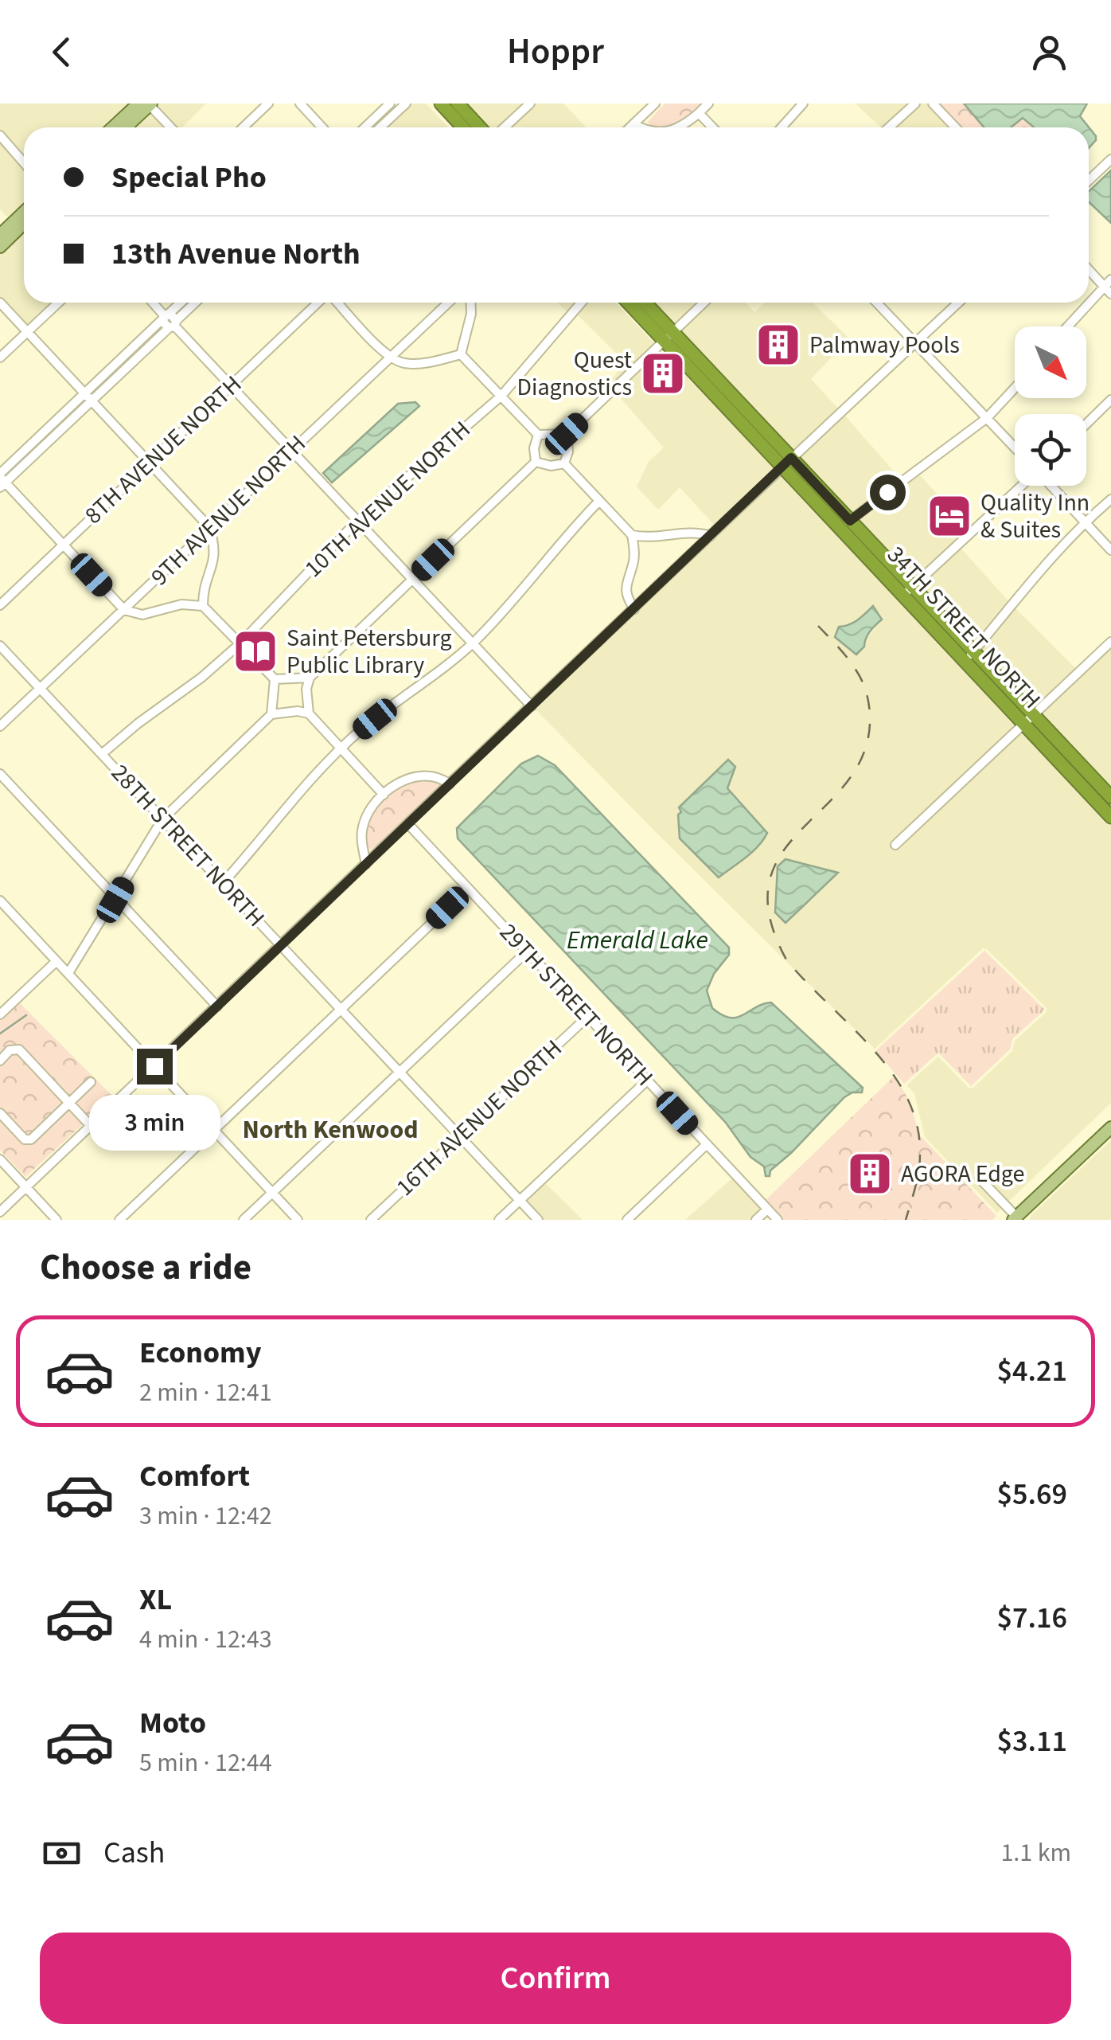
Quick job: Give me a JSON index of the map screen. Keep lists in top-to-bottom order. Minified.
{"streets":{"highway":["34TH STREET NORTH"],"street":["8TH AVENUE NORTH","10TH AVENUE NORTH","9TH AVENUE NORTH","28TH STREET NORTH","29TH STREET NORTH","16TH AVENUE NORTH"]},"crossings":[["10TH AVENUE NORTH","28TH STREET NORTH"],["9TH AVENUE NORTH","28TH STREET NORTH"],["28TH STREET NORTH","16TH AVENUE NORTH"],["29TH STREET NORTH","16TH AVENUE NORTH"]],"districts":["North Kenwood"],"water":["Emerald Lake"],"places":{"building":["Palmway Pools","Quest Diagnostics","AGORA Edge"],"hotel":["Quality Inn & Suites"],"library":["Saint Petersburg Public Library"]},"north":"bottom right","page":{"header":"Hoppr","banner":["Special Pho","13th Avenue North"],"bubble":"3 min","heading":"Choose a ride","list":[{"name":"Economy","note":"2 min · 12:41","value":"$4.21"},{"name":"Comfort","note":"3 min · 12:42","value":"$5.69"},{"name":"XL","note":"4 min · 12:43","value":"$7.16"},{"name":"Moto","note":"5 min · 12:44","value":"$3.11"}],"pay":["Cash","1.1 km"],"buttons":"Confirm"}}
